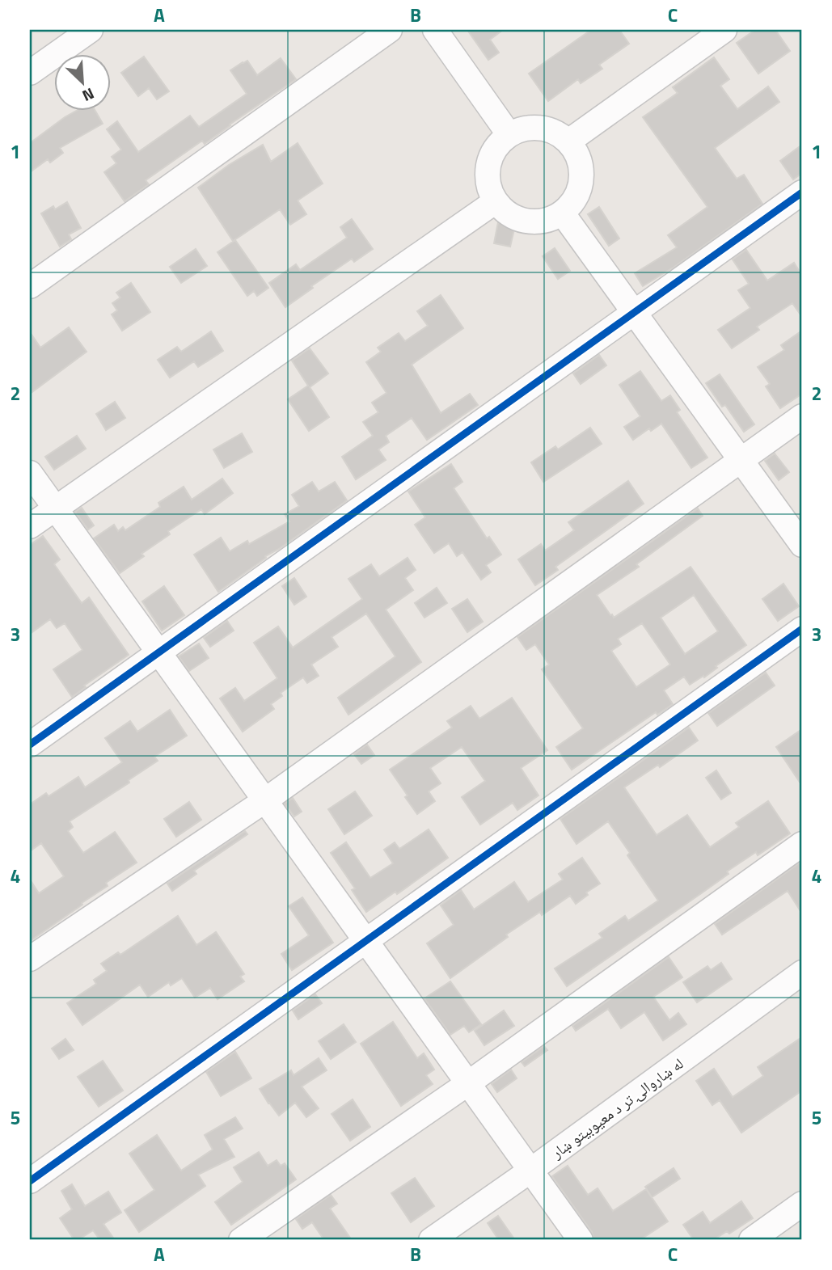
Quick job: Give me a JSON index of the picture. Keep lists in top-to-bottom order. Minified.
{"streets":{"street":["له ښاروالۍ تر د معیوبیتو ښار"]},"north":"bottom right","grid":{"columns":["A","B","C"],"rows":["1","2","3","4","5"]}}
